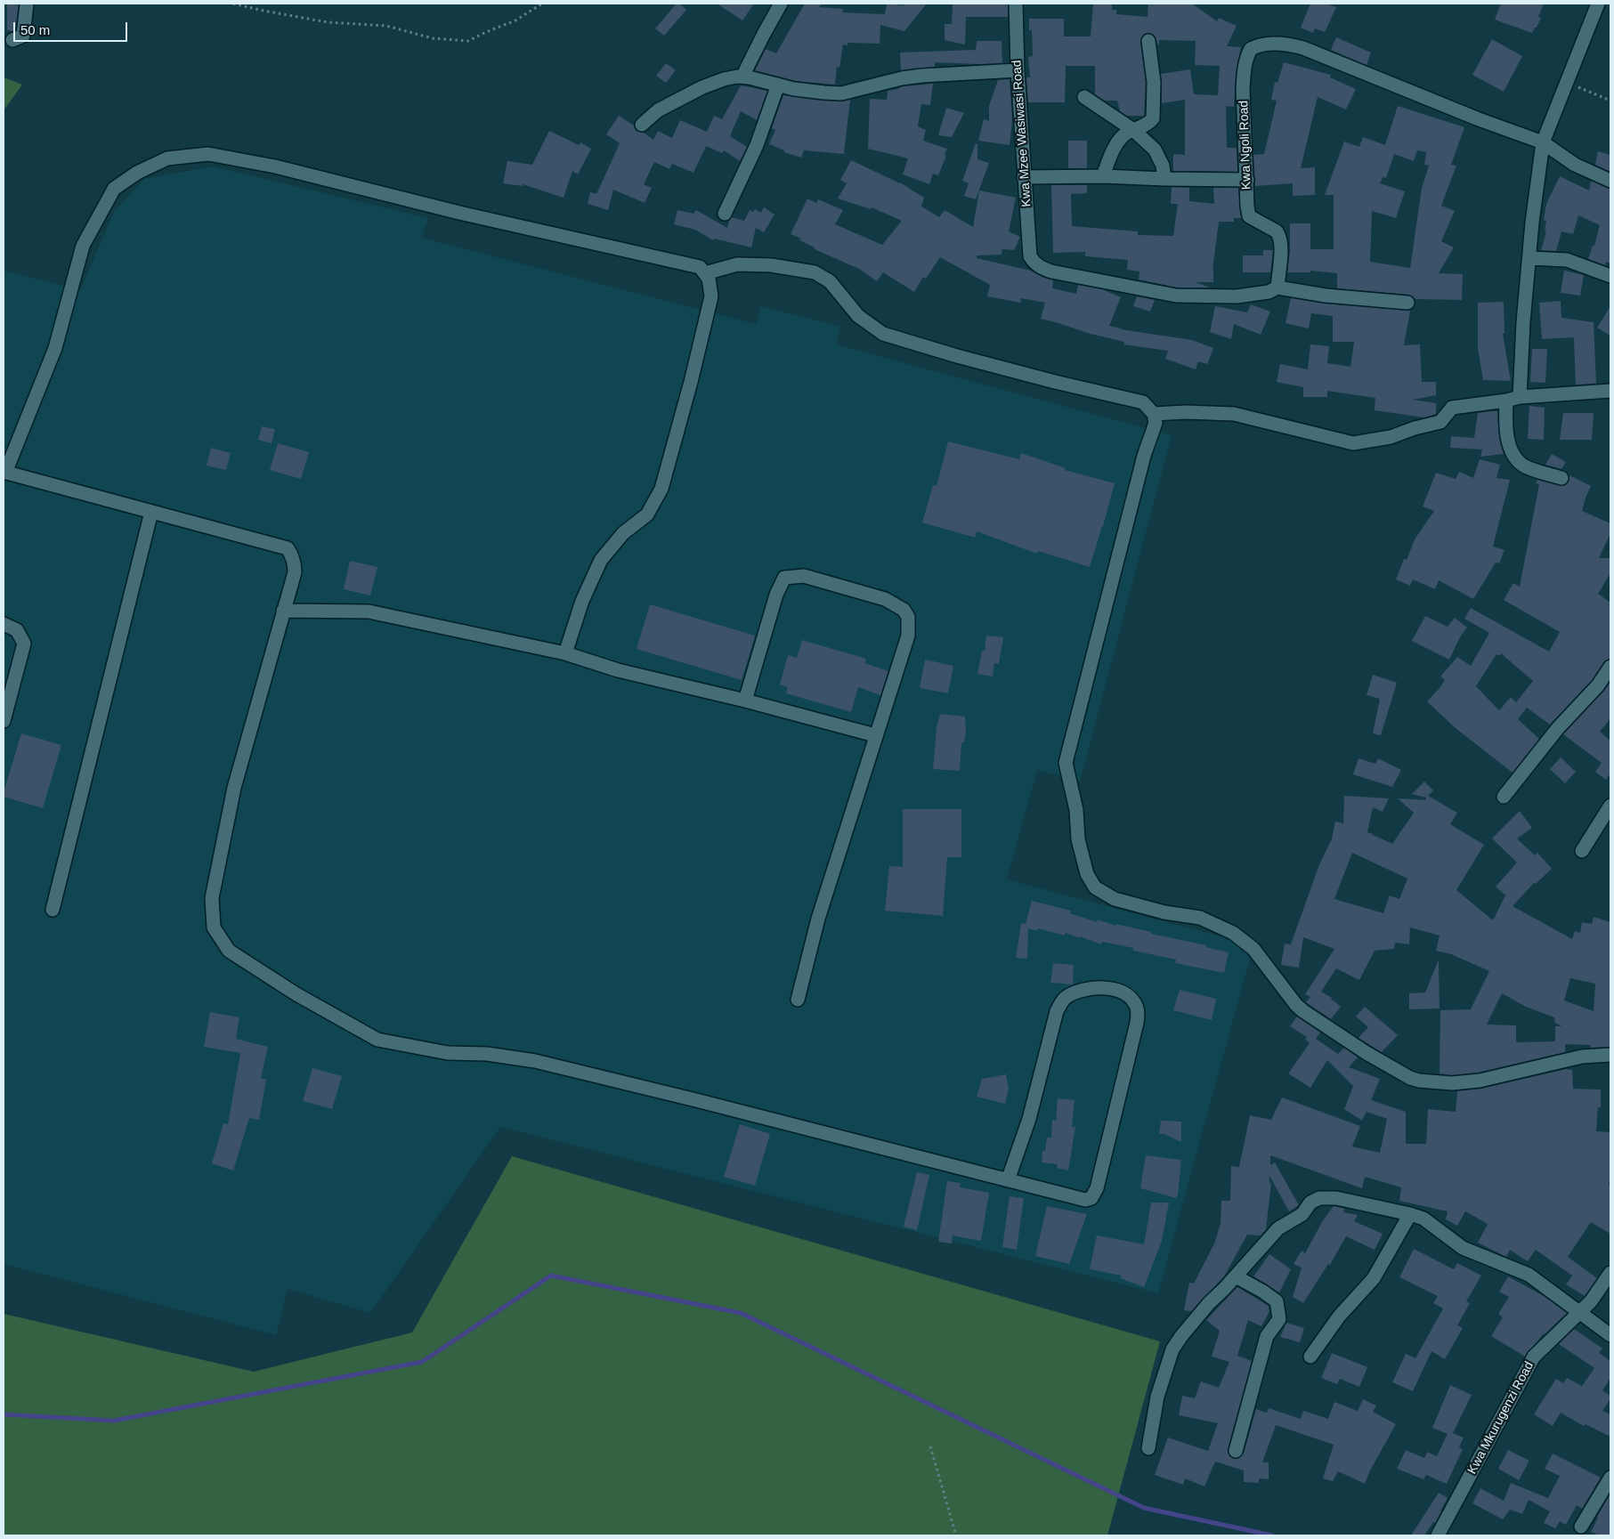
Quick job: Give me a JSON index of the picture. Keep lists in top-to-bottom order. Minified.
{"streets":{"street":["Kwa Mzee Wasiwasi Road","Kwa Ngoli Road","Kwa Mkurugenzi Road"]},"crossings":[["Kwa Mzee Wasiwasi Road","Kwa Ngoli Road"]],"scale_bar":"50 m"}
